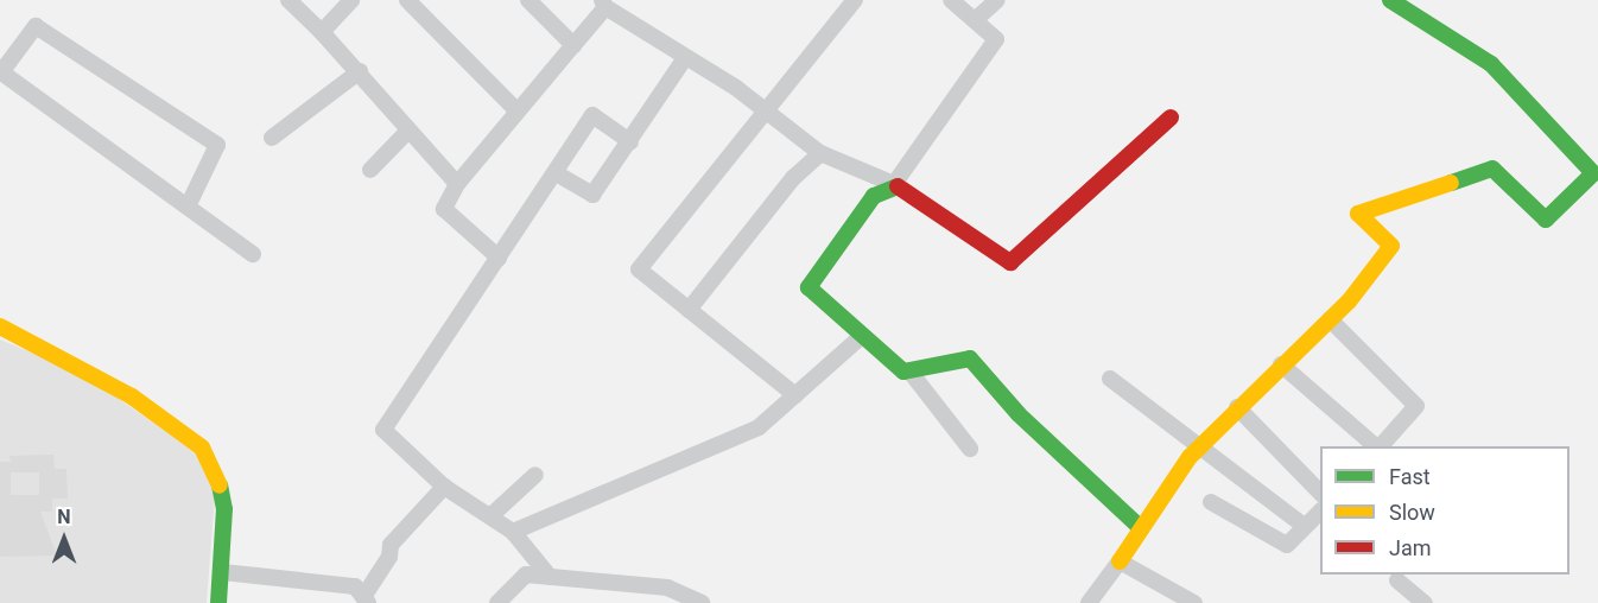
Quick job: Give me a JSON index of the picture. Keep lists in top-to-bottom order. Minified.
{"legend":["Fast","Slow","Jam"],"north":"top"}
